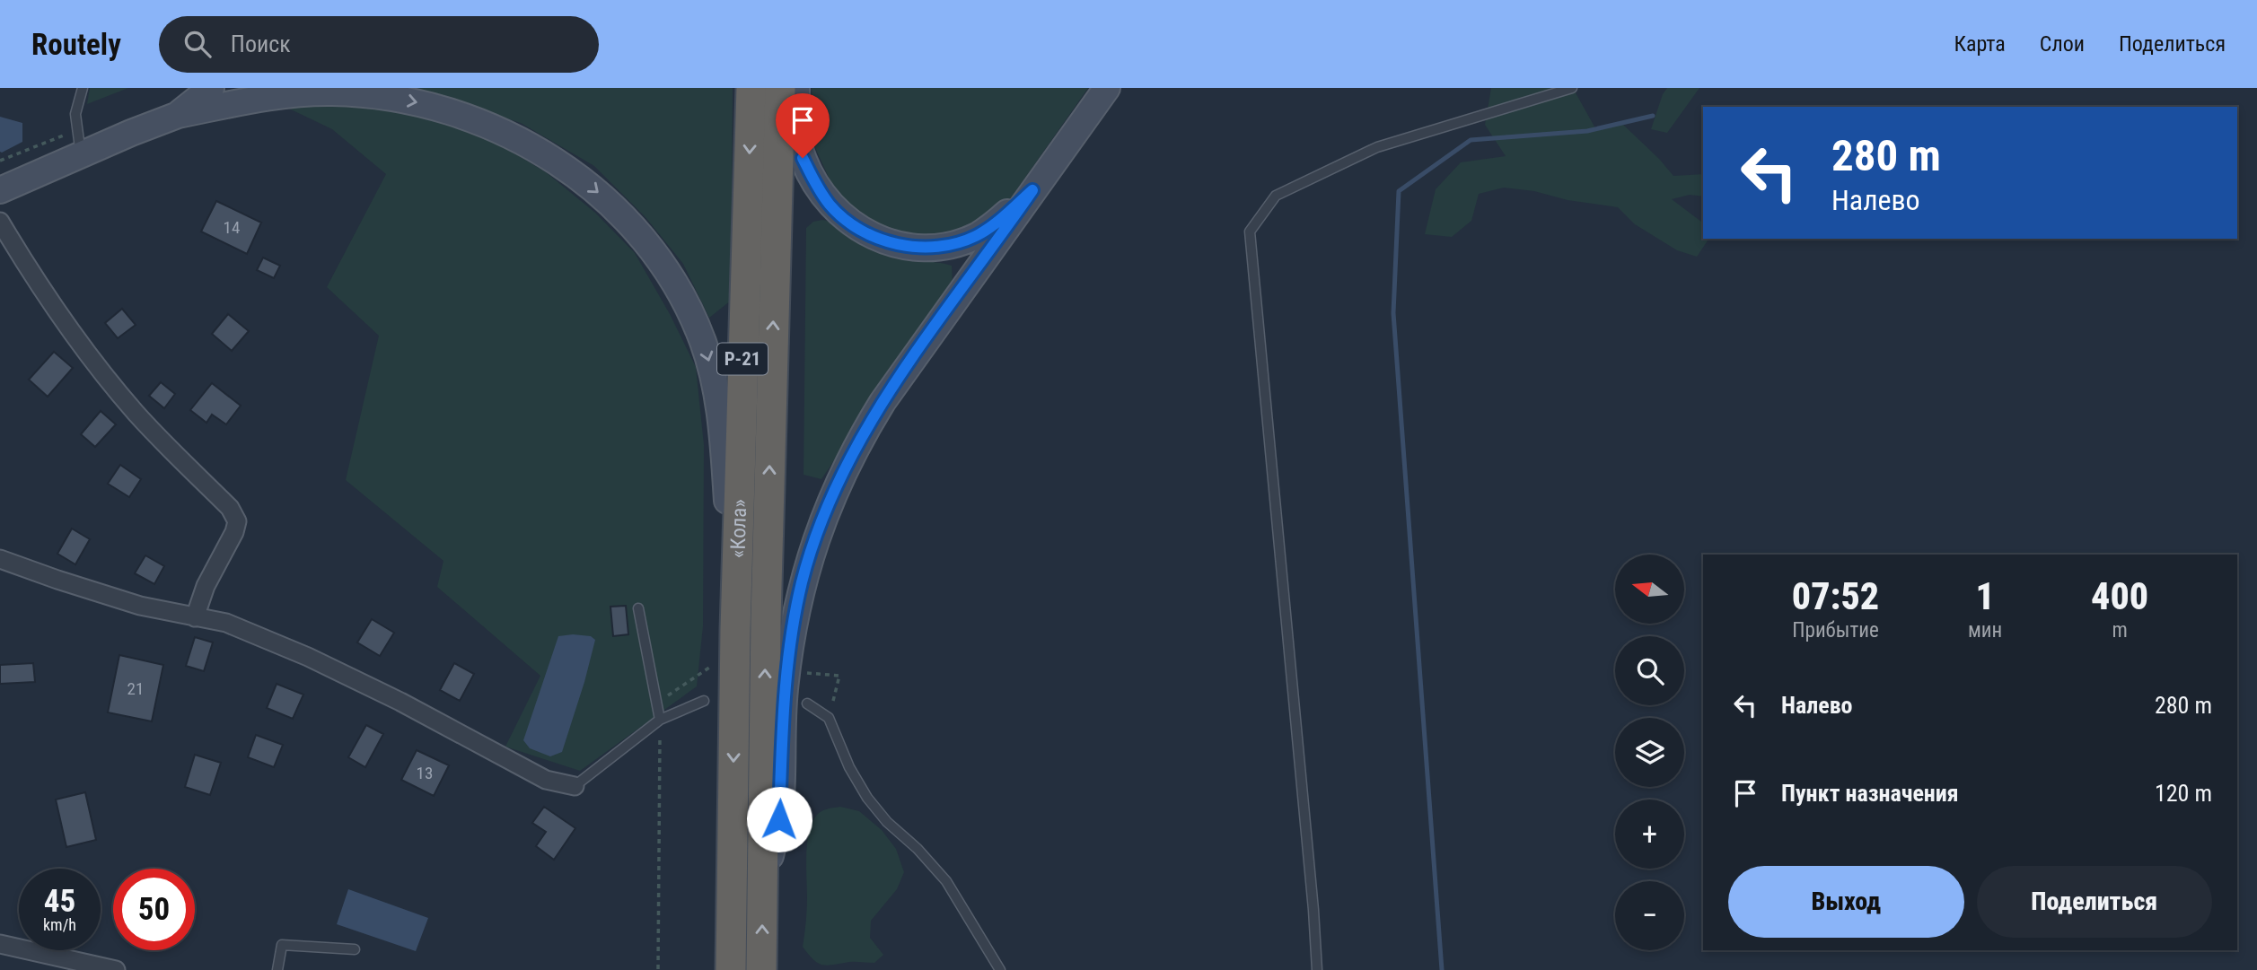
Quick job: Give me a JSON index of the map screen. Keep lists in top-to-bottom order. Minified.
{"streets":{"highway":["Р-21","«Кола»"]},"house_numbers":["14","21","13"],"north":"left","page":{"header":"Routely","search":"Поиск","nav":["Карта","Слои","Поделиться"],"turn":["280 m","Налево"],"map_buttons":["+","−"],"eta":["07:52","Прибытие","1","мин","400","m"],"list":[{"name":"Налево","value":"280 m"},{"name":"Пункт назначения","value":"120 m"}],"buttons":["Выход","Поделиться"],"speed":"45 km/h","limit":"50"}}
